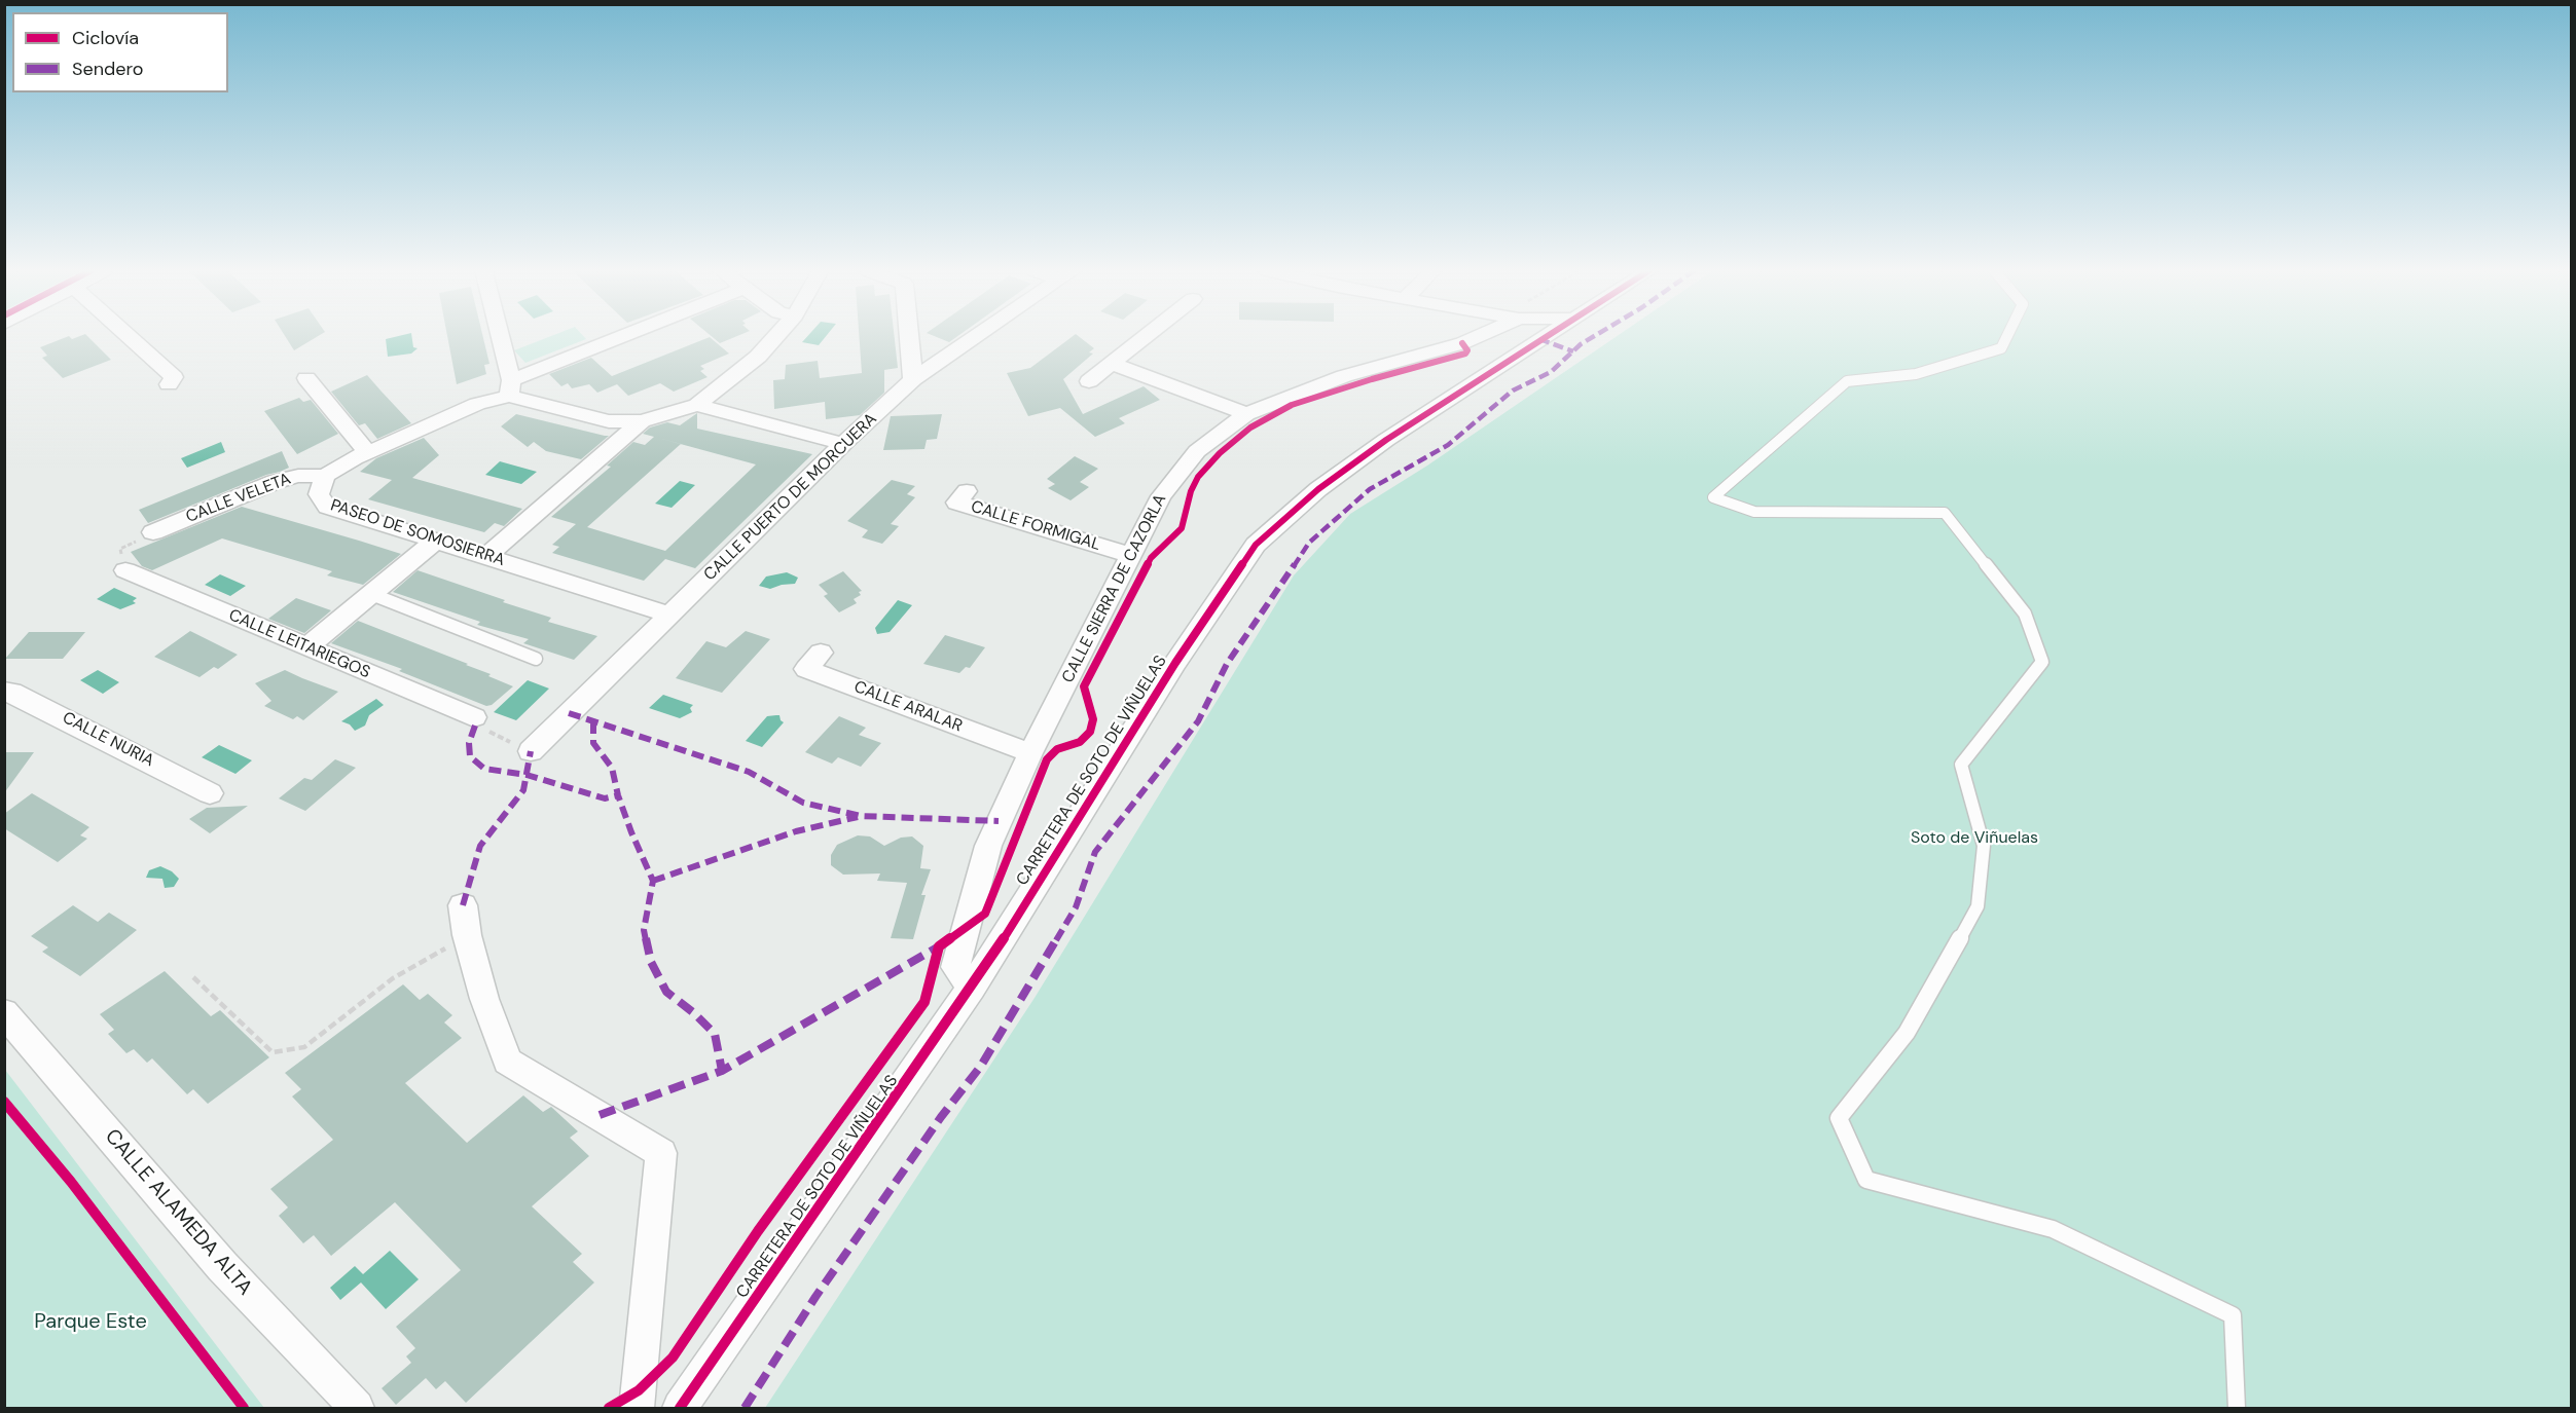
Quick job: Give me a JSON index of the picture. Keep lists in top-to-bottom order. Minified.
{"streets":{"street":["CALLE PUERTO DE MORCUERA","CALLE VELETA","CALLE FORMIGAL","PASEO DE SOMOSIERRA","CALLE SIERRA DE CAZORLA","CALLE LEITARIEGOS","CALLE ARALAR","CALLE NURIA","CARRETERA DE SOTO DE VIÑUELAS","CALLE ALAMEDA ALTA"]},"crossings":[["CALLE PUERTO DE MORCUERA","PASEO DE SOMOSIERRA"],["CALLE VELETA","PASEO DE SOMOSIERRA"],["CALLE FORMIGAL","CALLE SIERRA DE CAZORLA"],["CALLE SIERRA DE CAZORLA","CALLE ARALAR"],["CALLE SIERRA DE CAZORLA","CARRETERA DE SOTO DE VIÑUELAS"]],"parks":["Soto de Viñuelas","Parque Este"],"legend":["Ciclovía","Sendero"]}
